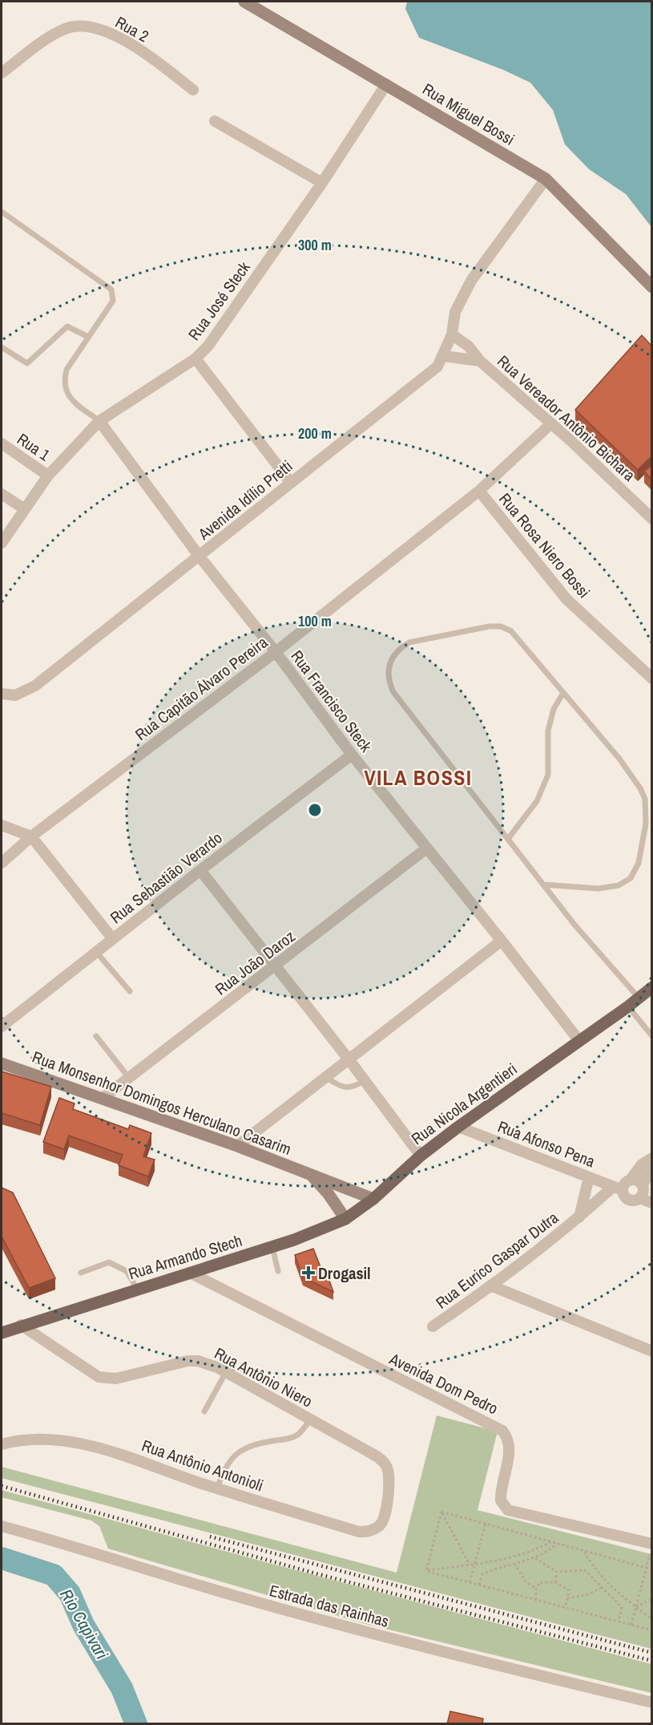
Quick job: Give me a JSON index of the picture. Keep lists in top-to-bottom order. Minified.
{"streets":{"main road":["Rua Miguel Bossi","Rua Monsenhor Domingos Herculano Casarim","Rua Nicola Argentieri","Rua Armando Stech"],"street":["Rua 2","Rua José Steck","Rua Vereador Antônio Bichara","Rua 1","Avenida Idílio Pretti","Rua Rosa Niero Bossi","Rua Capitão Álvaro Pereira","Rua Francisco Steck","Rua Sebastião Verardo","Rua João Daroz","Rua Afonso Pena","Rua Eurico Gaspar Dutra","Rua Antônio Niero","Avenida Dom Pedro","Rua Antônio Antonioli","Estrada das Rainhas"]},"crossings":[["Rua Miguel Bossi","Rua José Steck"],["Rua Miguel Bossi","Avenida Idílio Pretti"],["Rua José Steck","Rua 1"],["Rua José Steck","Rua Francisco Steck"],["Rua Vereador Antônio Bichara","Avenida Idílio Pretti"],["Rua Vereador Antônio Bichara","Rua Capitão Álvaro Pereira"],["Avenida Idílio Pretti","Rua Francisco Steck"],["Rua Rosa Niero Bossi","Rua Capitão Álvaro Pereira"],["Rua Capitão Álvaro Pereira","Rua Francisco Steck"],["Rua Francisco Steck","Rua Sebastião Verardo"],["Rua Francisco Steck","Rua João Daroz"],["Rua Francisco Steck","Rua Nicola Argentieri"],["Rua João Daroz","Rua Monsenhor Domingos Herculano Casarim"],["Rua Monsenhor Domingos Herculano Casarim","Rua Nicola Argentieri"],["Rua Monsenhor Domingos Herculano Casarim","Rua Armando Stech"],["Rua Nicola Argentieri","Rua Afonso Pena"],["Rua Nicola Argentieri","Rua Armando Stech"],["Rua Afonso Pena","Rua Eurico Gaspar Dutra"],["Rua Armando Stech","Rua Antônio Niero"],["Rua Armando Stech","Avenida Dom Pedro"],["Rua Antônio Niero","Rua Antônio Antonioli"]],"districts":["VILA BOSSI"],"water":["Rio Capivari"],"places":{"health":["Drogasil"]},"rings":["300 m","200 m","100 m"]}
